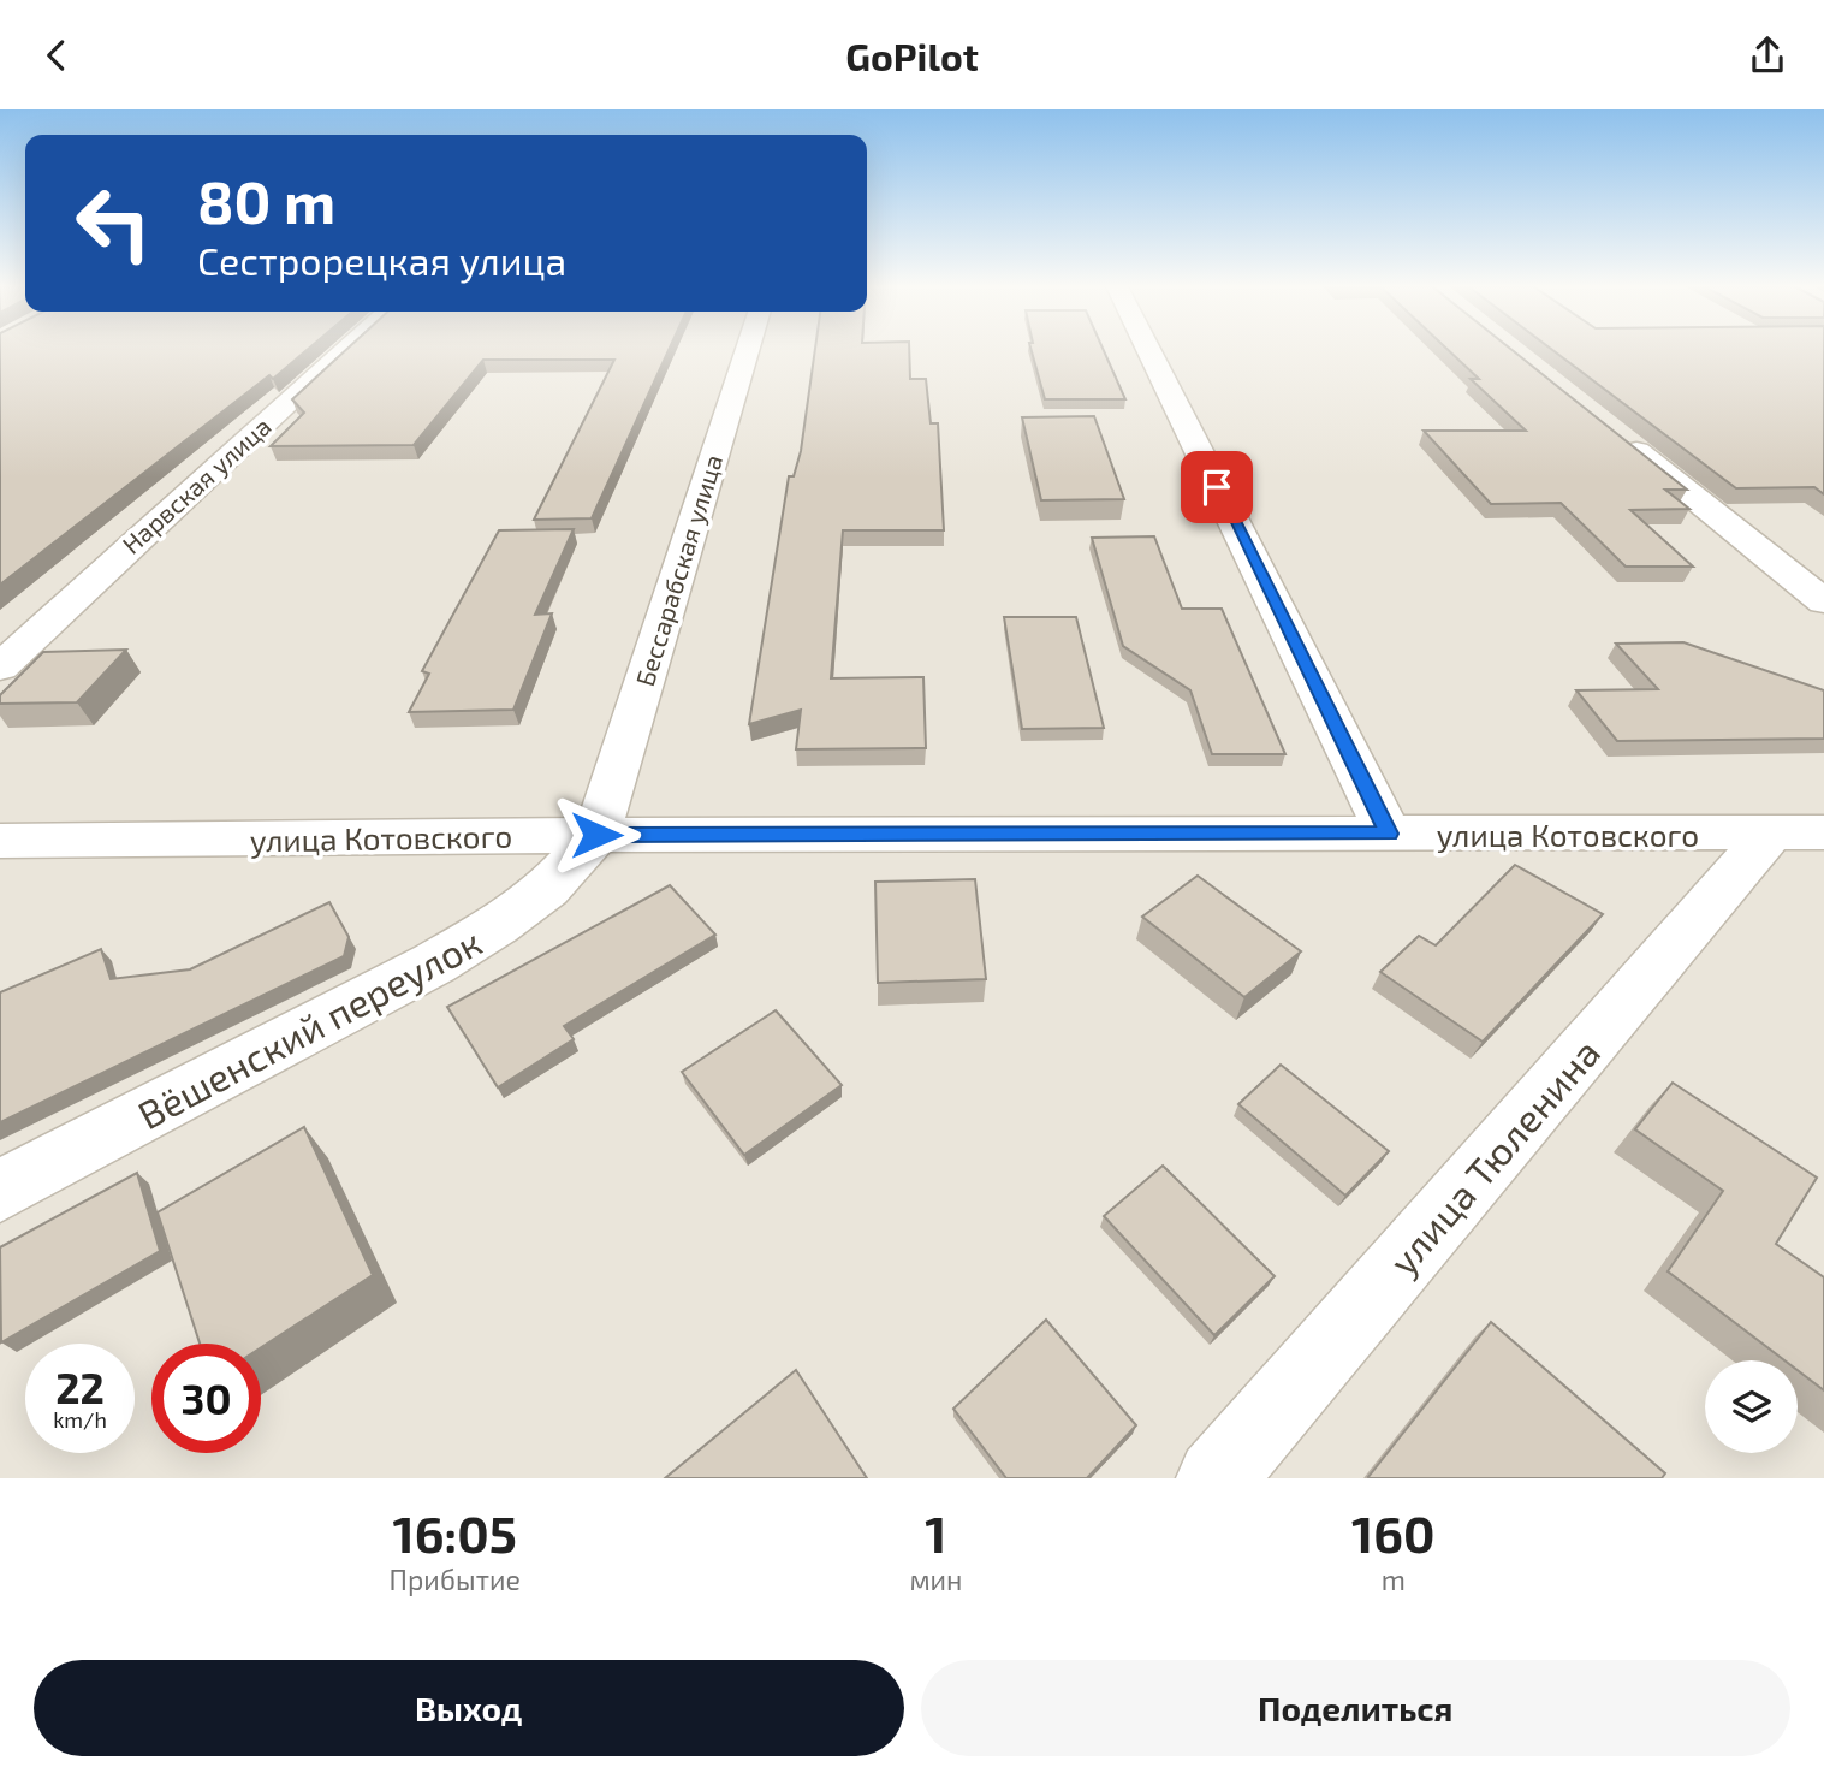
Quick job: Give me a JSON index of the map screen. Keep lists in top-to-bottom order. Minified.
{"streets":{"street":["Нарвская улица","Бессарабская улица","улица Котовского","Вёшенский переулок","улица Тюленина"]},"crossings":[["Бессарабская улица","улица Котовского"],["Бессарабская улица","Вёшенский переулок"],["улица Котовского","Вёшенский переулок"],["улица Котовского","улица Тюленина"]],"page":{"header":"GoPilot","turn":["80 m","Сестрорецкая улица"],"speed":"22 km/h","limit":"30","eta":["16:05","Прибытие","1","мин","160","m"],"buttons":["Выход","Поделиться"]}}
